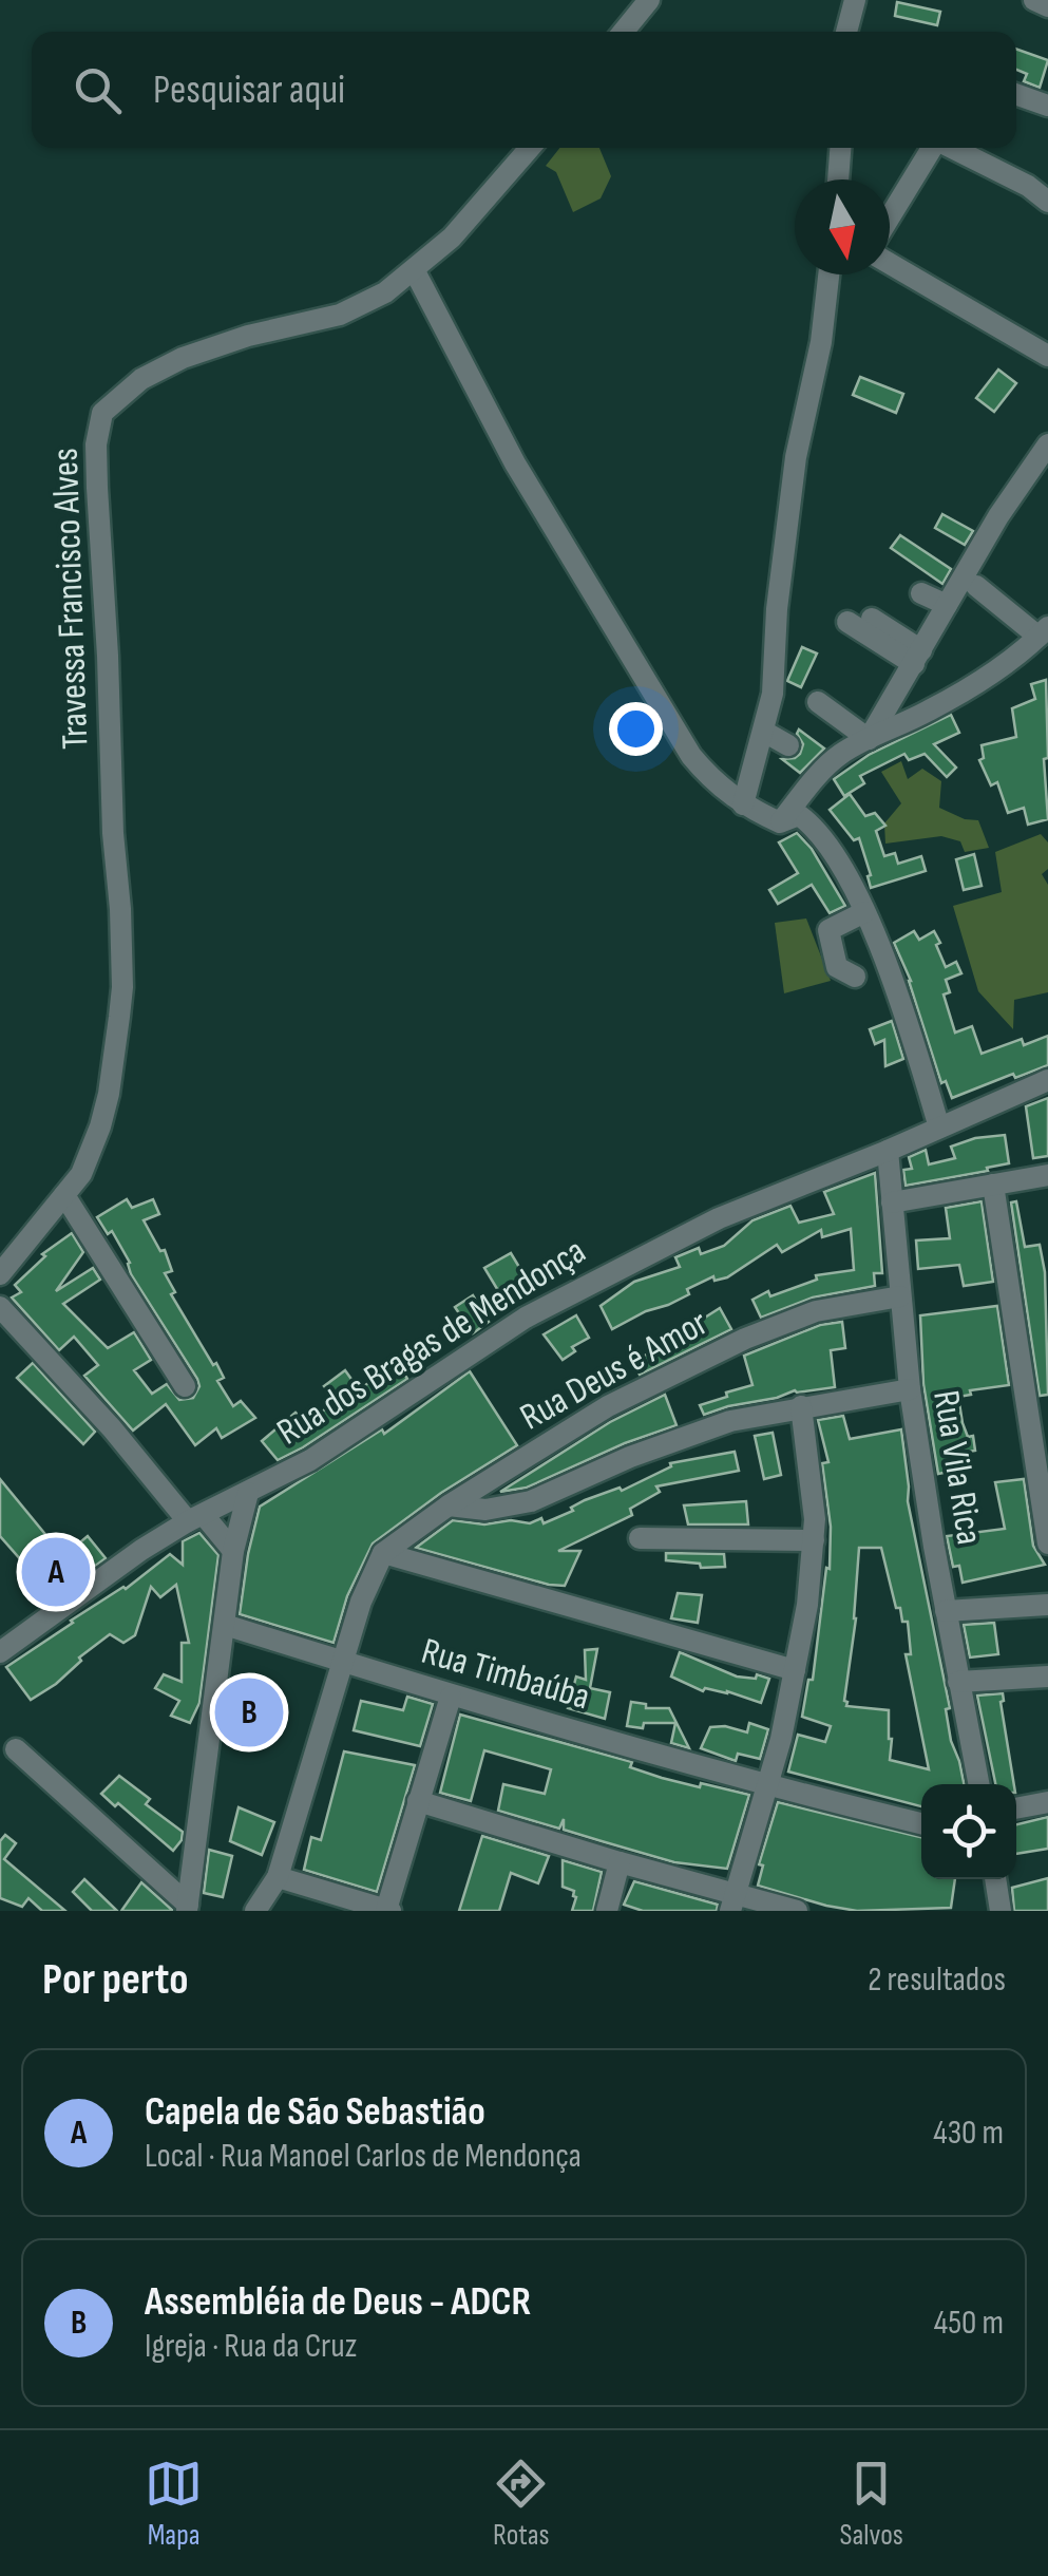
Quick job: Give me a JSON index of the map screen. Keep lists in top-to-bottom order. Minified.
{"streets":{"street":["Travessa Francisco Alves","Rua dos Bragas de Mendonça","Rua Deus é Amor","Rua Vila Rica","Rua Timbaúba"]},"crossings":[["Rua dos Bragas de Mendonça","Rua Vila Rica"],["Rua Deus é Amor","Rua Vila Rica"]],"north":"bottom","page":{"search":"Pesquisar aqui","pins":["A","B"],"heading":["Por perto","2 resultados"],"list":[{"mark":"A","name":"Capela de São Sebastião","note":"Local · Rua Manoel Carlos de Mendonça","value":"430 m"},{"mark":"B","name":"Assembléia de Deus - ADCR","note":"Igreja · Rua da Cruz","value":"450 m"}],"nav":["Mapa","Rotas","Salvos"]}}
